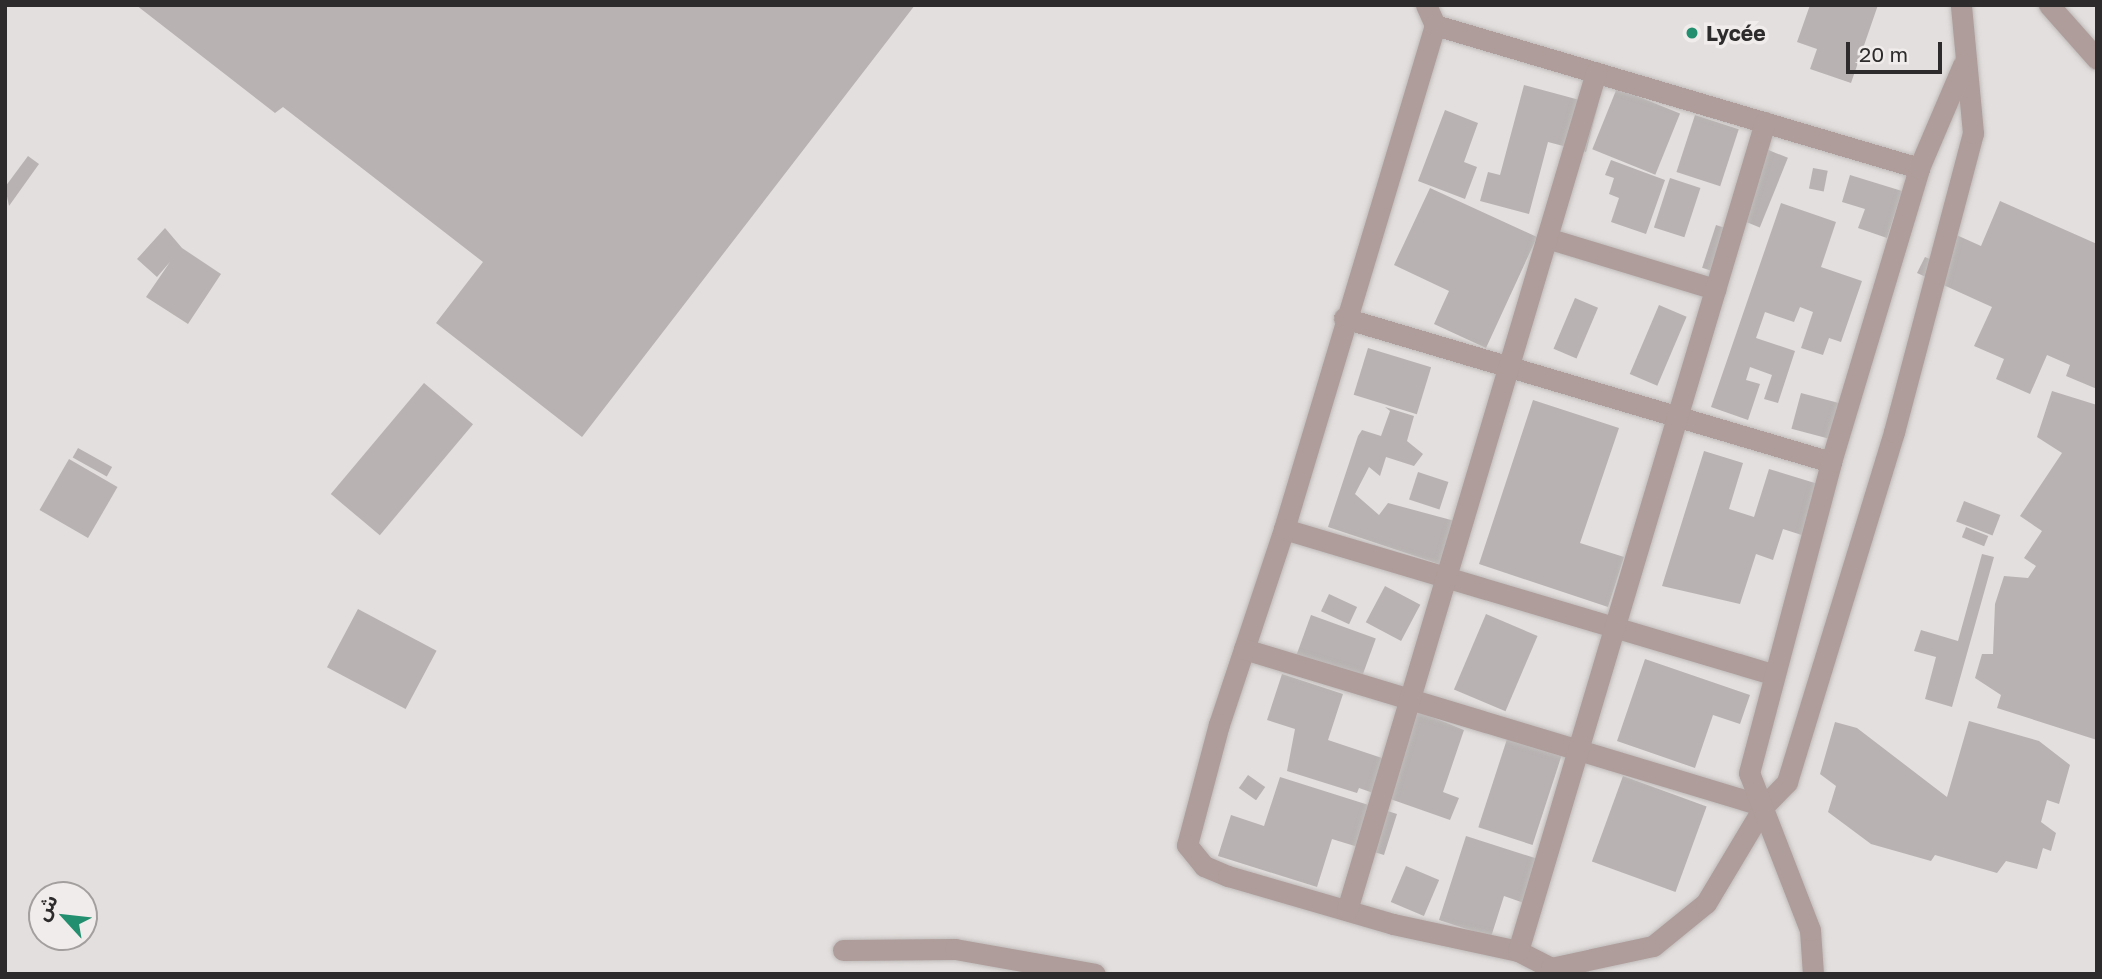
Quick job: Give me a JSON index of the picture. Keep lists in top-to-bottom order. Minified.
{"places":["Lycée"],"scale_bar":"20 m","north":"top left"}
